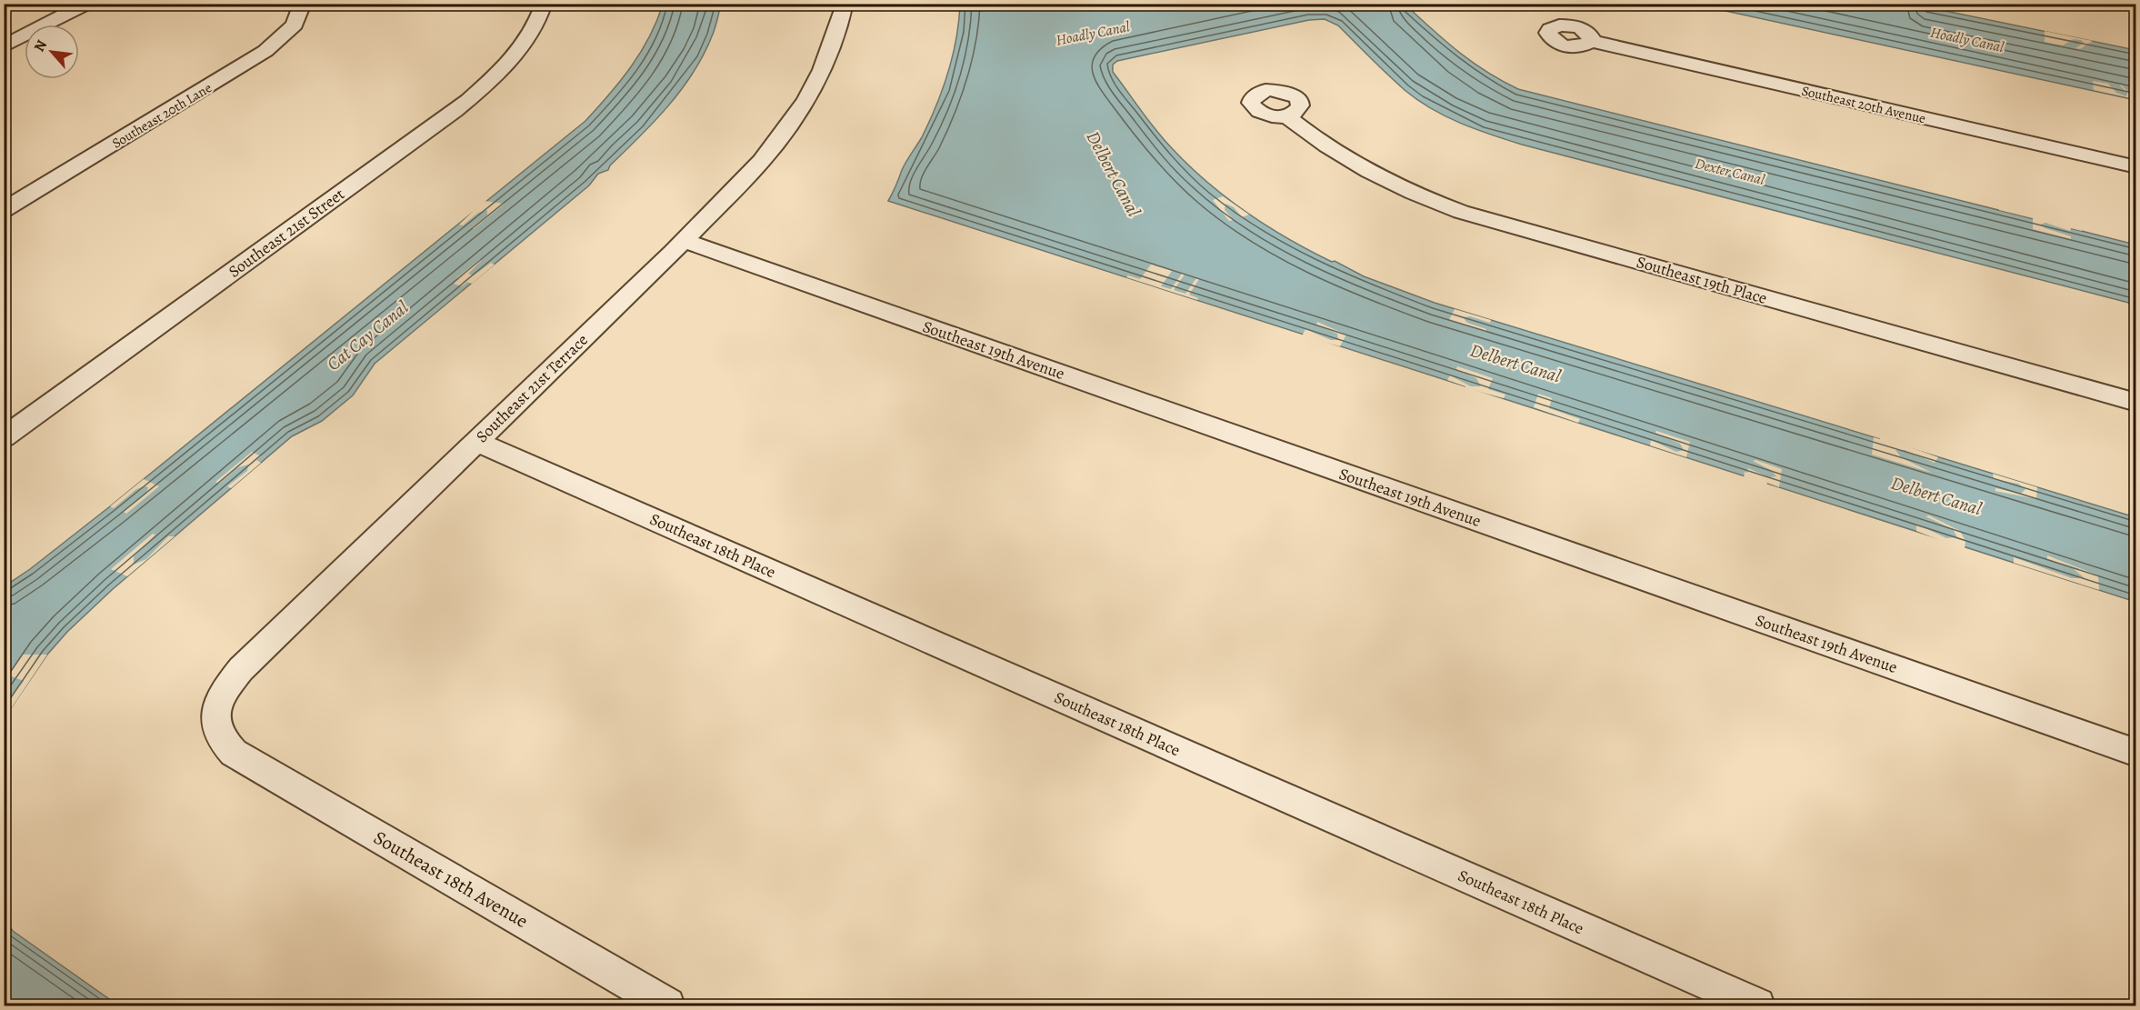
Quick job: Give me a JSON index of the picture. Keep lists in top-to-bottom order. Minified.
{"streets":{"street":["Southeast 20th Avenue","Southeast 20th Lane","Southeast 21st Street","Southeast 19th Place","Southeast 19th Avenue","Southeast 21st Terrace","Southeast 18th Place","Southeast 18th Avenue"]},"crossings":[["Southeast 19th Avenue","Southeast 21st Terrace"],["Southeast 21st Terrace","Southeast 18th Place"],["Southeast 21st Terrace","Southeast 18th Avenue"]],"water":["Hoadly Canal","Dexter Canal","Delbert Canal","Cat Cay Canal"],"north":"top left"}
